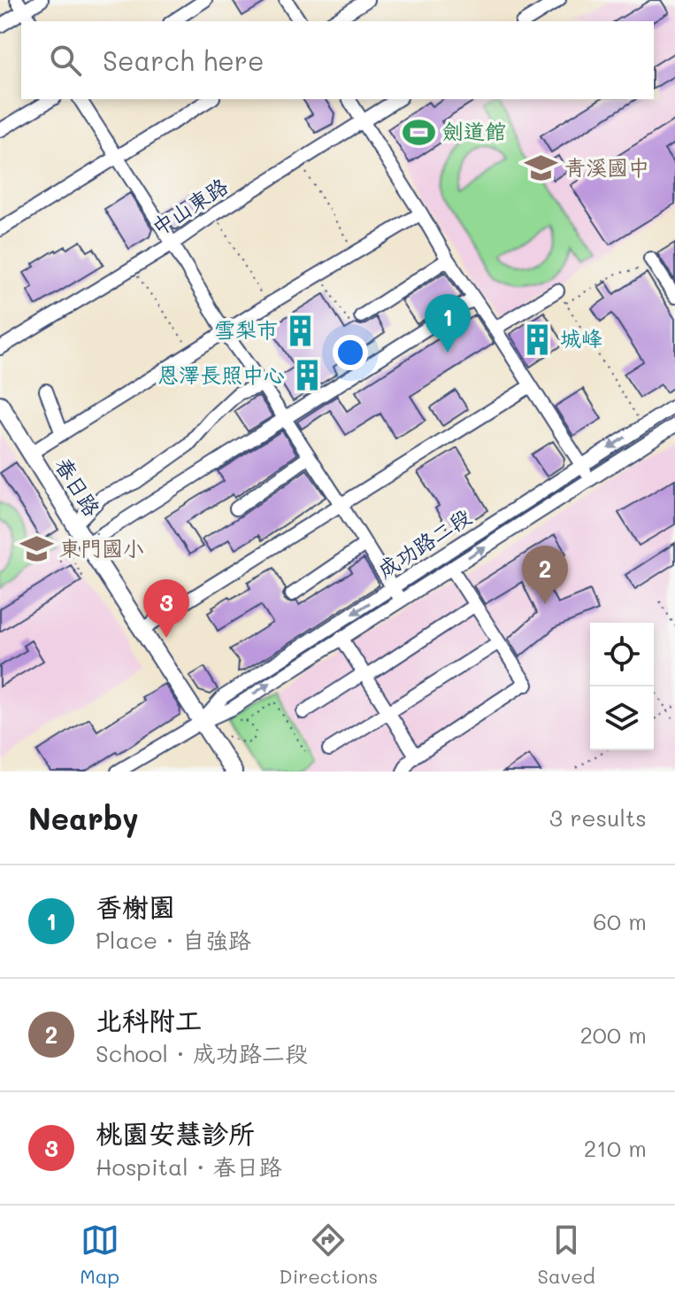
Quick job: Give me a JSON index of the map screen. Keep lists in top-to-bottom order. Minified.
{"streets":{"main road":["春日路"],"street":["中山東路","成功路二段"]},"crossings":[["春日路","成功路二段"]],"places":{"sports":["劍道館"],"school or university":["青溪國中","東門國小"],"building":["雪梨市","城峰","恩澤長照中心"]},"page":{"search":"Search here","pins":["1","2","3"],"heading":["Nearby","3 results"],"list":[{"mark":"1","name":"香榭園","note":"Place · 自強路","value":"60 m"},{"mark":"2","name":"北科附工","note":"School · 成功路二段","value":"200 m"},{"mark":"3","name":"桃園安慧診所","note":"Hospital · 春日路","value":"210 m"}],"nav":["Map","Directions","Saved"]}}
